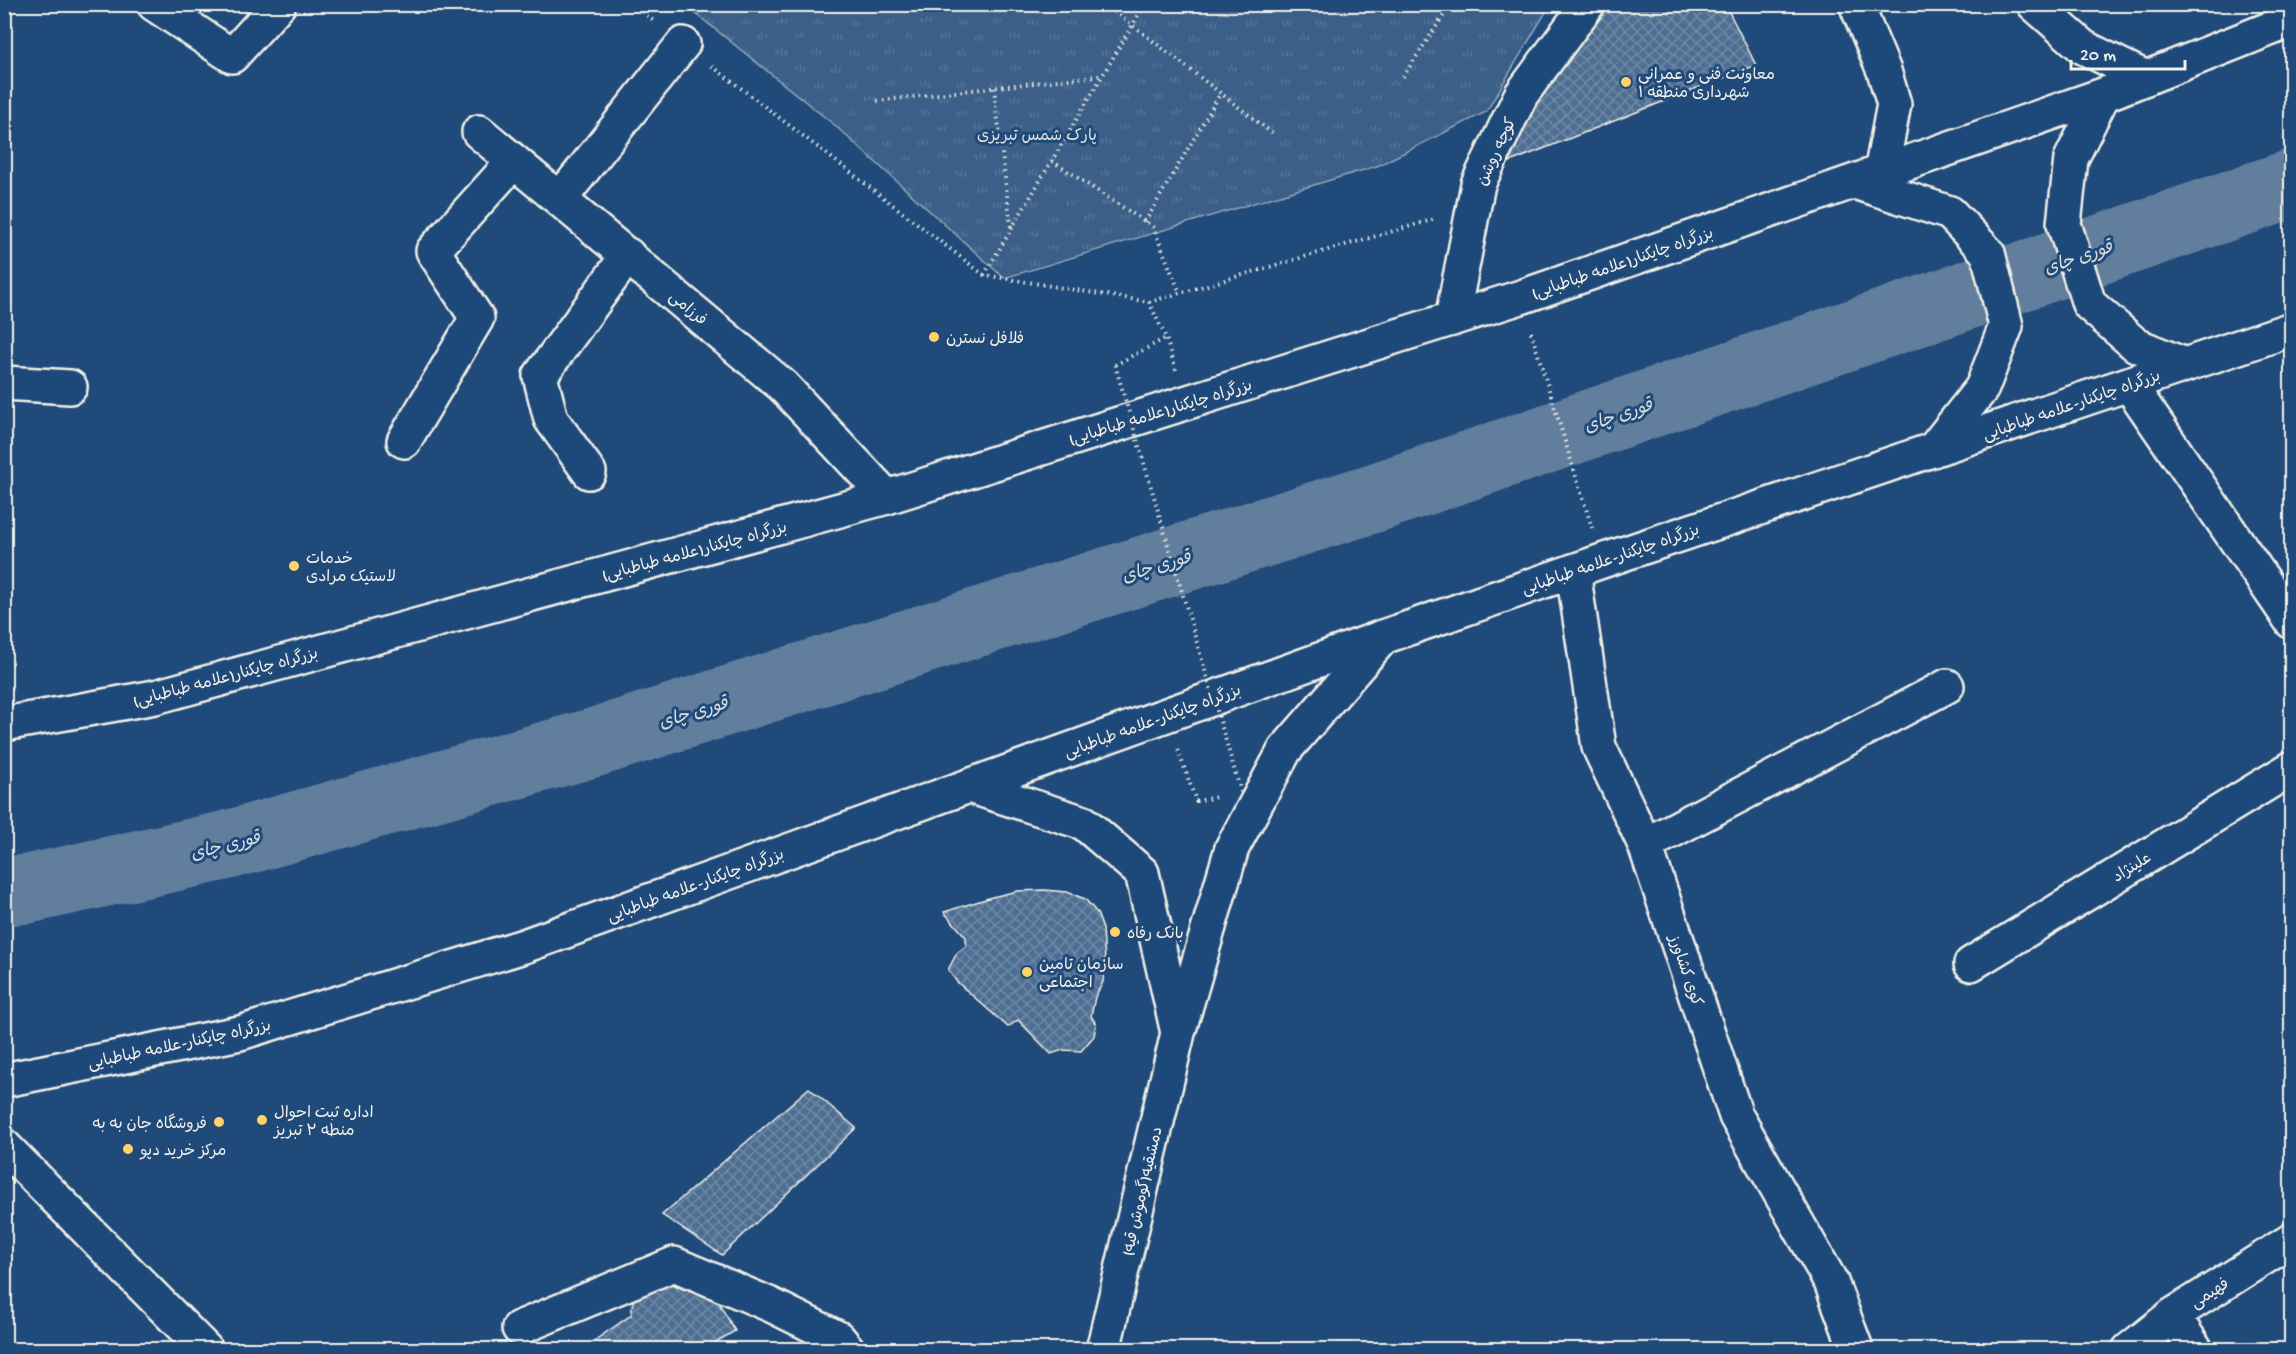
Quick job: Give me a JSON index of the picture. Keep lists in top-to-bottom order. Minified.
{"streets":{"main road":["کوچه روشن","بزرگراه چایکنار(علامه طباطبایی)","فرزامی","بزرگراه چایکنار-علامه طباطبایی","علینژاد","کوی کشاورز","دمشقیه(گوموش قیه)","فهیمی"]},"crossings":[["کوچه روشن","بزرگراه چایکنار(علامه طباطبایی)"],["بزرگراه چایکنار(علامه طباطبایی)","فرزامی"],["بزرگراه چایکنار-علامه طباطبایی","کوی کشاورز"],["بزرگراه چایکنار-علامه طباطبایی","دمشقیه(گوموش قیه)"]],"water":["قوری چای"],"parks":["پارک شمس تبریزی"],"places":["معاونت فنی و عمرانی شهرداری منطقه ۱","فلافل نسترن","خدمات لاستیک مرادی","بانک رفاه","سازمان تامین اجتماعی","اداره ثبت احوال منطه ۲ تبریز","فروشگاه جان به به","مرکز خرید دپو"],"scale_bar":"20 m"}
